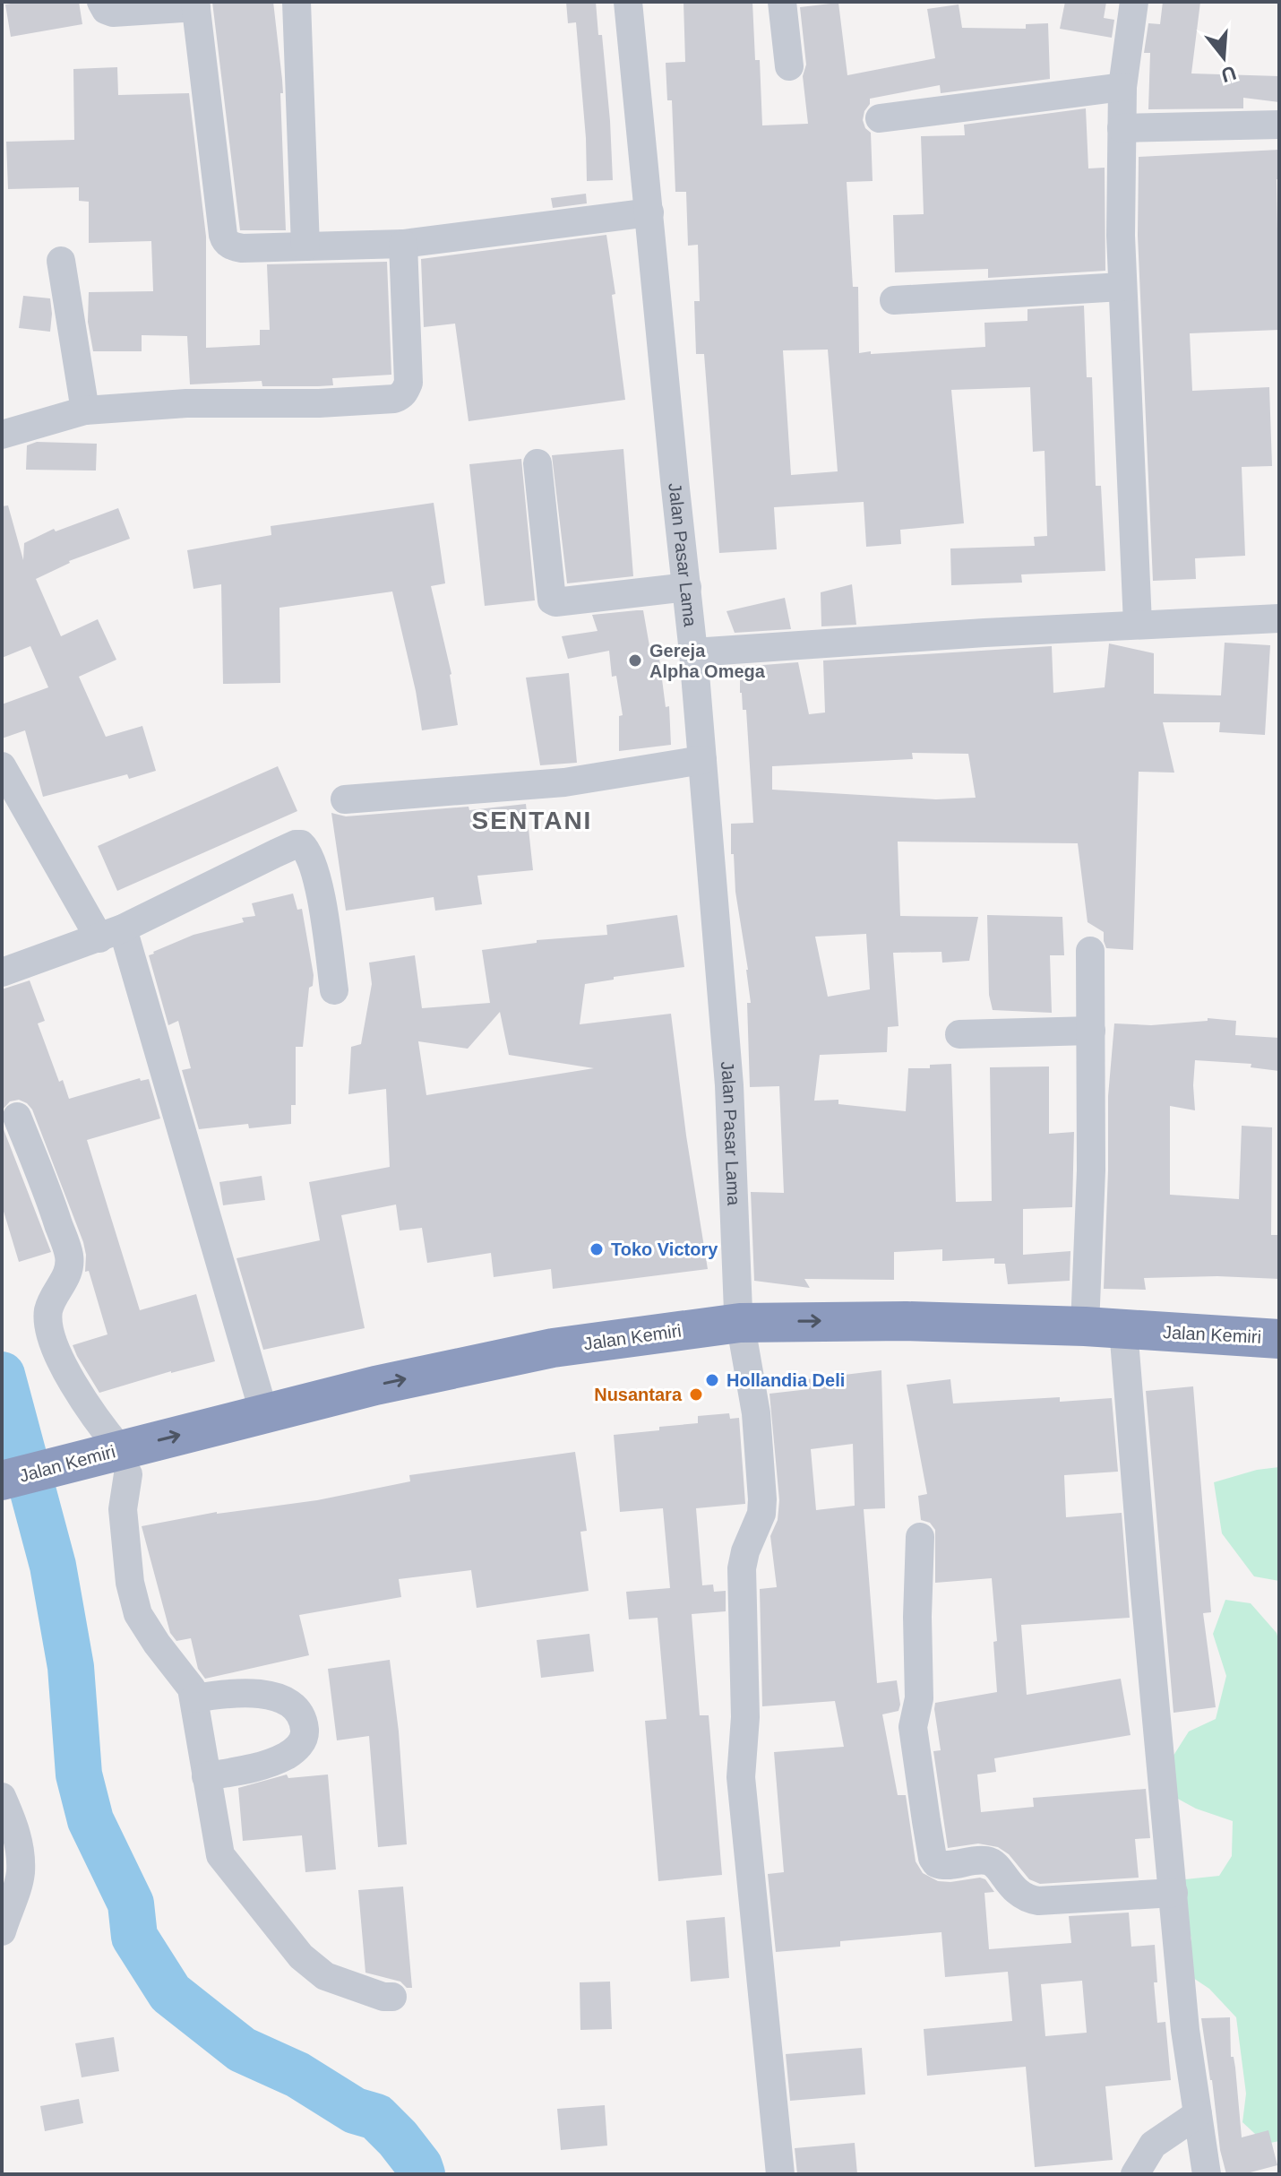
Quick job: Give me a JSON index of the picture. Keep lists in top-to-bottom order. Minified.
{"streets":{"highway":["Jalan Kemiri"],"street":["Jalan Pasar Lama"]},"crossings":[["Jalan Pasar Lama","Jalan Kemiri"]],"districts":["SENTANI"],"places":["Gereja Alpha Omega","Toko Victory","Hollandia Deli","Nusantara"],"north":"bottom"}
